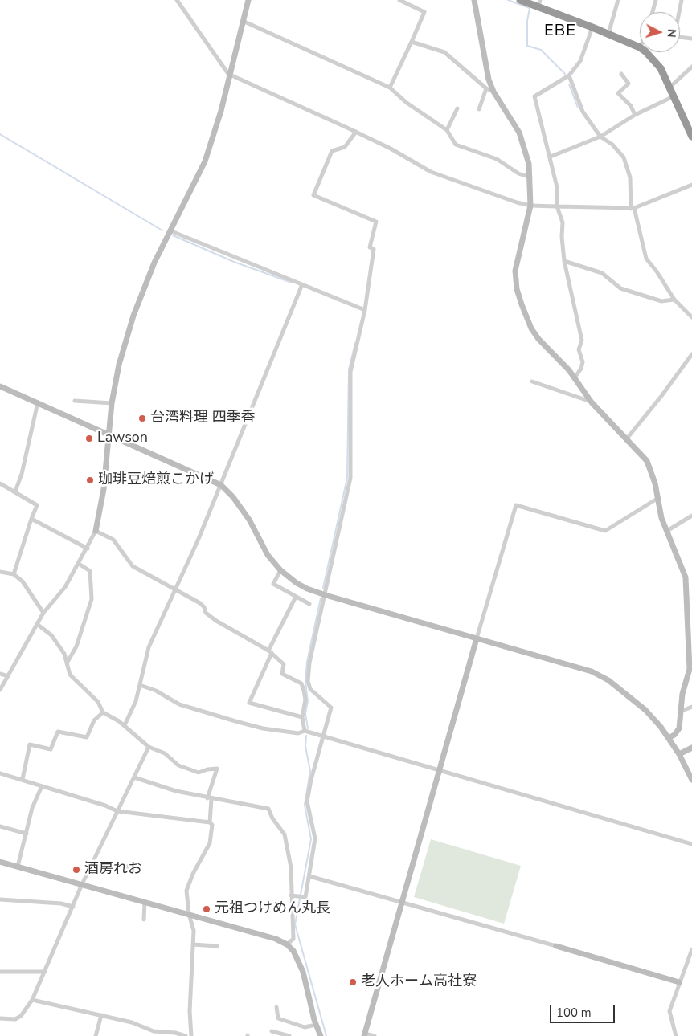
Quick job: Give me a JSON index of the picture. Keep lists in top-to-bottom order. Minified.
{"districts":["EBE"],"places":["台湾料理 四季香","Lawson","珈琲豆焙煎こかげ","酒房れお","元祖つけめん丸長","老人ホーム高社寮"],"scale_bar":"100 m","north":"right"}
